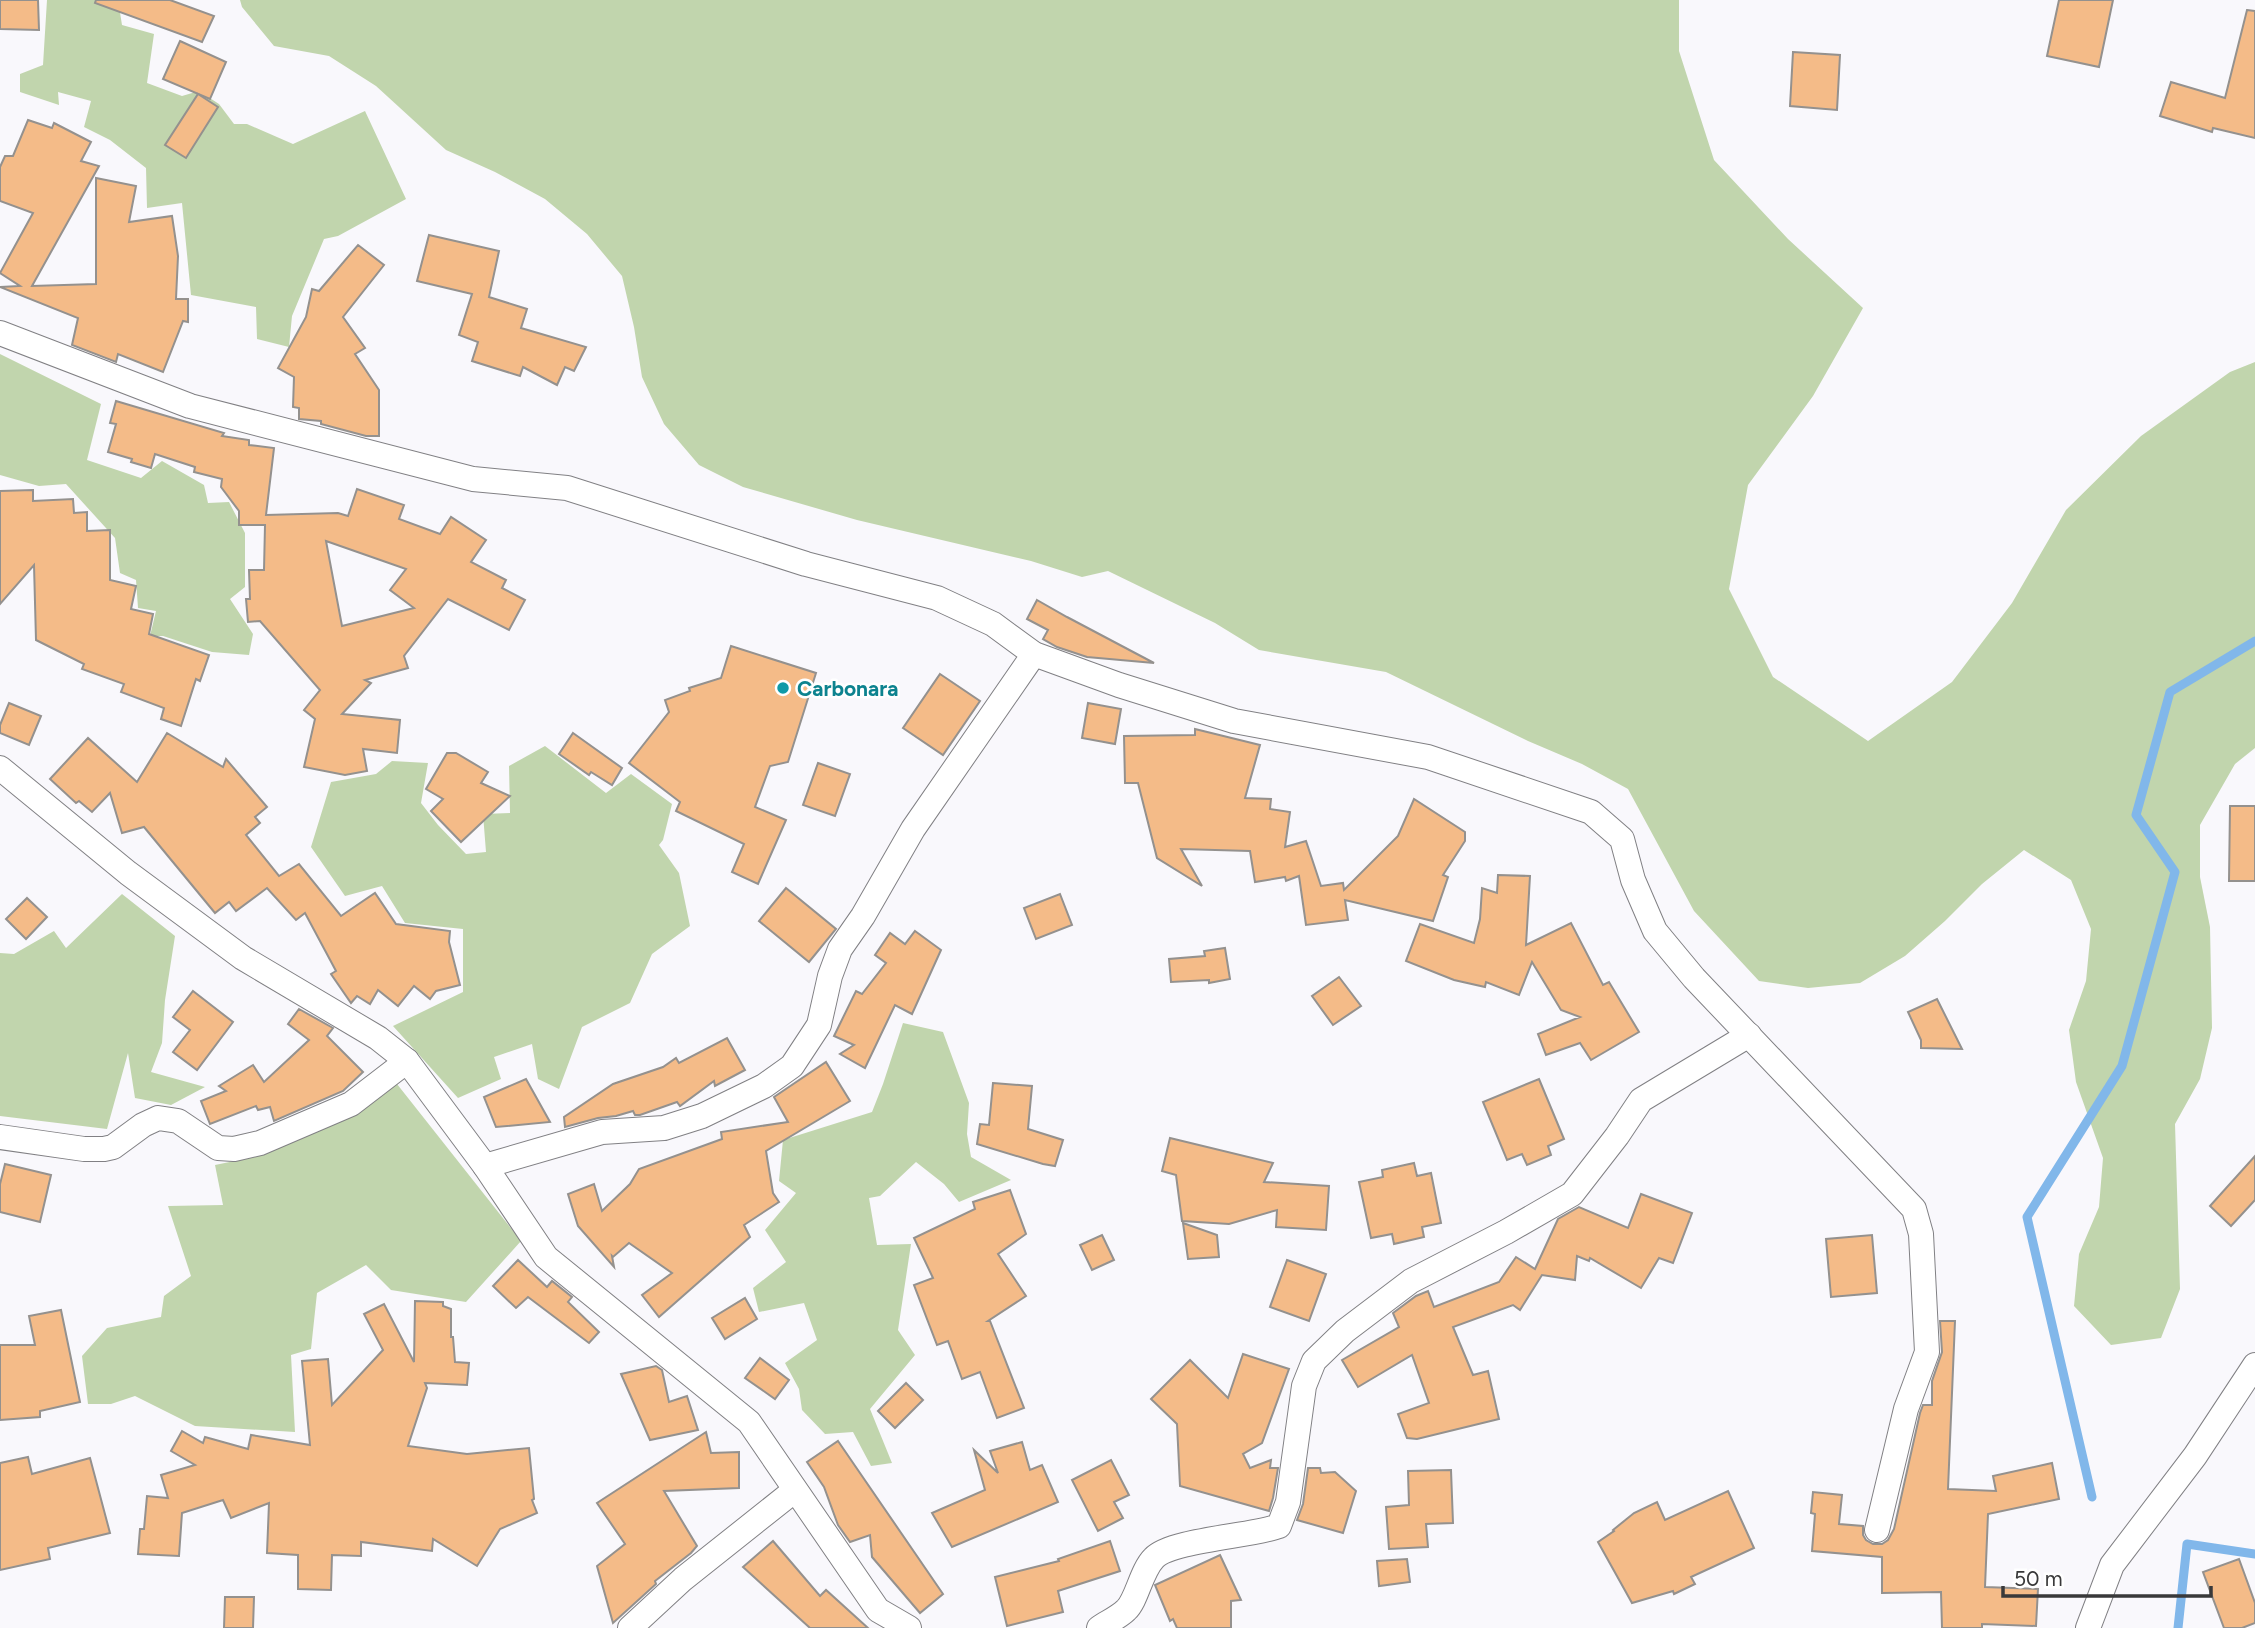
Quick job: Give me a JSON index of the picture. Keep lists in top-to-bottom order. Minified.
{"places":["Carbonara"],"scale_bar":"50 m"}
